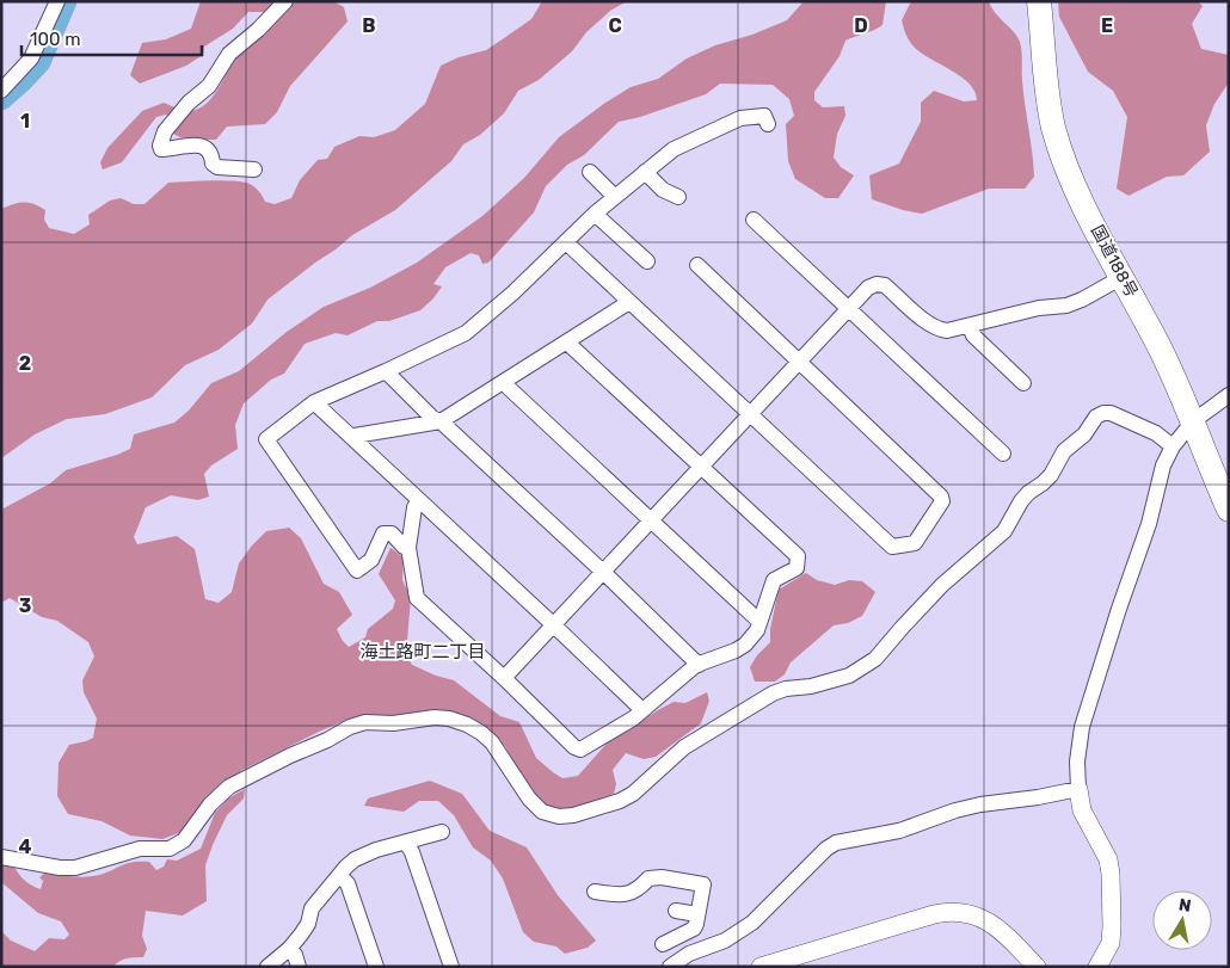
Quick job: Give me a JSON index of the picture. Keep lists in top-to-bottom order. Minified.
{"streets":{"highway":["国道188号"]},"districts":["海土路町二丁目"],"scale_bar":"100 m","north":"top","grid":{"columns":["B","C","D","E"],"rows":["1","2","3","4"]}}
